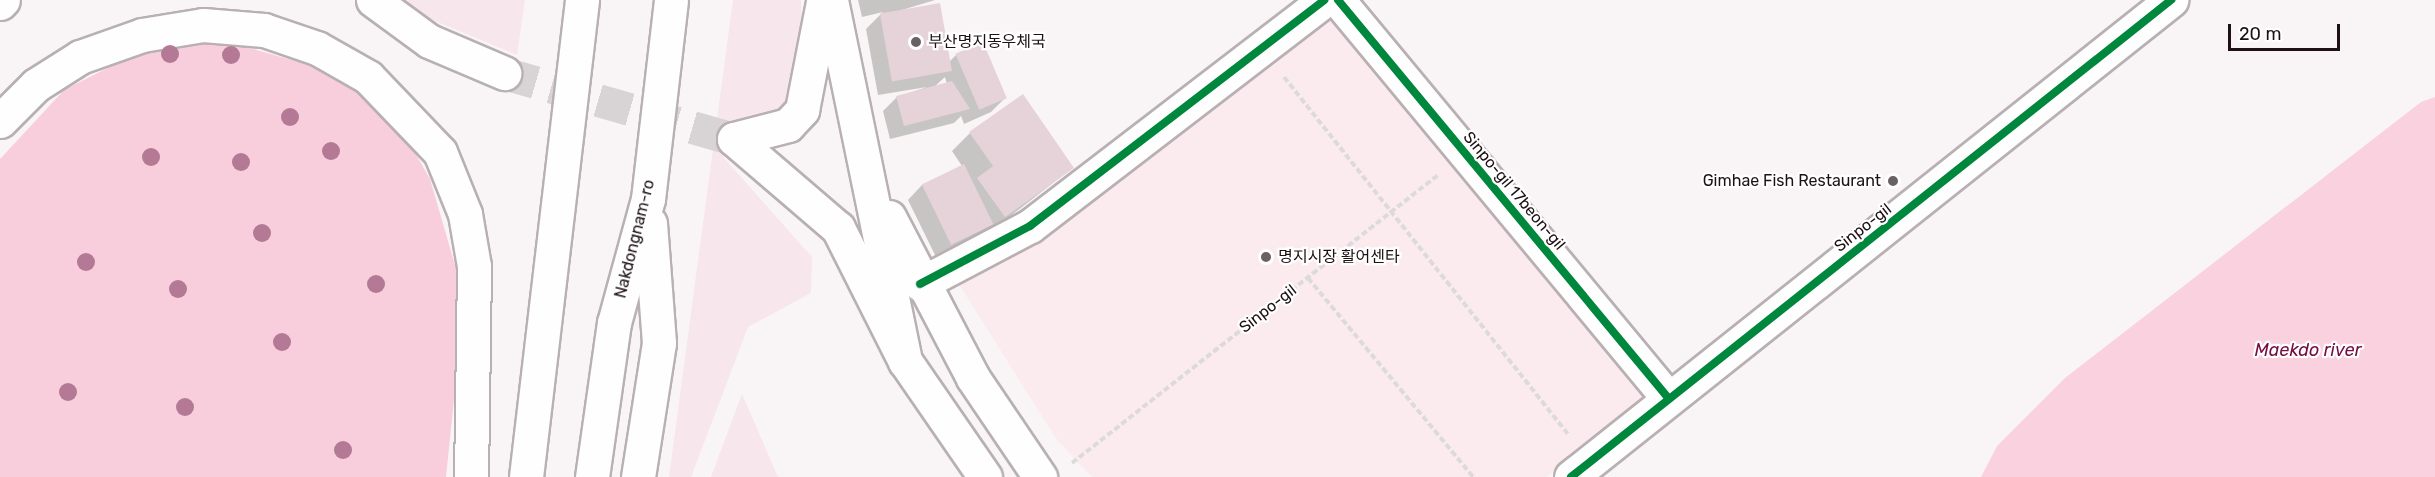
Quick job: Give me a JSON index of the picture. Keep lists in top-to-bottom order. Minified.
{"streets":{"main road":["Sinpo-gil 17beon-gil","Sinpo-gil","Nakdongnam-ro"]},"crossings":[["Sinpo-gil 17beon-gil","Sinpo-gil"]],"water":["Maekdo river"],"places":["부산명지동우체국","Gimhae Fish Restaurant","명지시장 활어센타"],"scale_bar":"20 m"}
